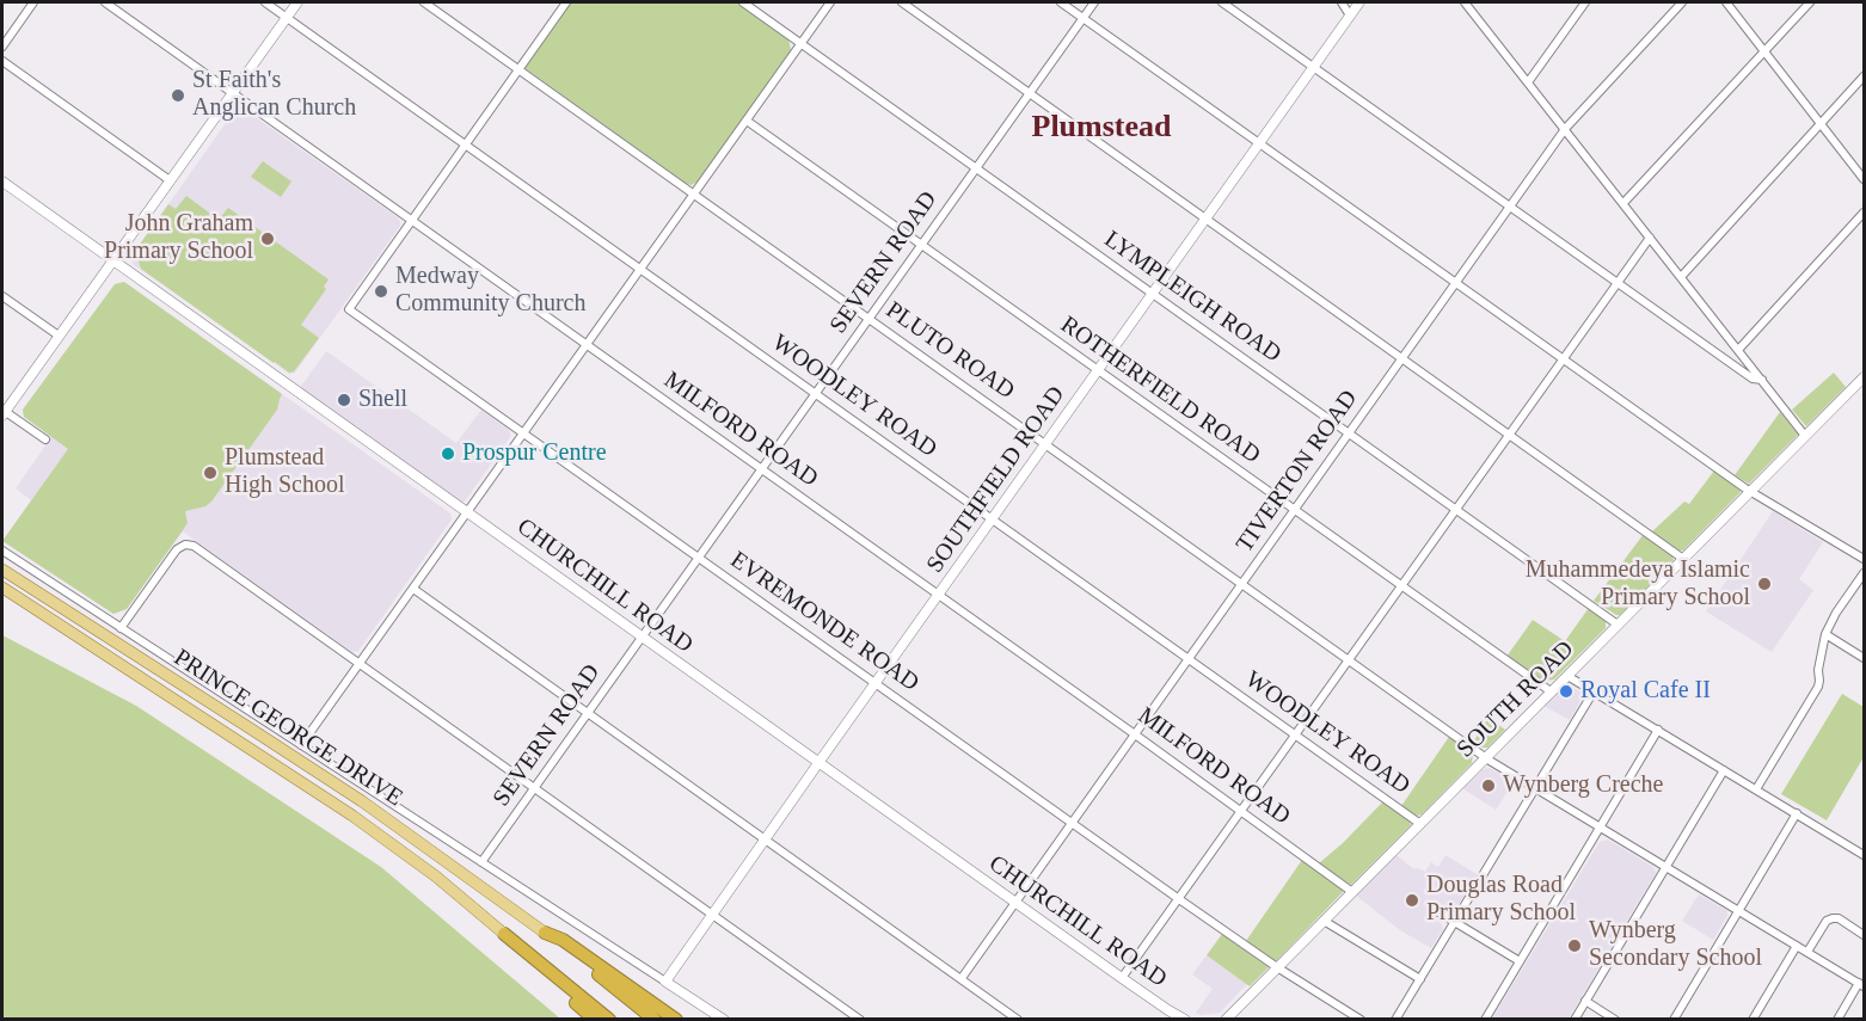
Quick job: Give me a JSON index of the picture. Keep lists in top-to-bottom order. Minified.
{"streets":{"main road":["PRINCE GEORGE DRIVE"],"street":["SEVERN ROAD","LYMPLEIGH ROAD","PLUTO ROAD","ROTHERFIELD ROAD","WOODLEY ROAD","MILFORD ROAD","TIVERTON ROAD","SOUTHFIELD ROAD","CHURCHILL ROAD","EVREMONDE ROAD","SOUTH ROAD"]},"crossings":[["SEVERN ROAD","LYMPLEIGH ROAD"],["SEVERN ROAD","PLUTO ROAD"],["SEVERN ROAD","ROTHERFIELD ROAD"],["SEVERN ROAD","WOODLEY ROAD"],["SEVERN ROAD","MILFORD ROAD"],["SEVERN ROAD","CHURCHILL ROAD"],["SEVERN ROAD","EVREMONDE ROAD"],["LYMPLEIGH ROAD","TIVERTON ROAD"],["LYMPLEIGH ROAD","SOUTHFIELD ROAD"],["LYMPLEIGH ROAD","SOUTH ROAD"],["PLUTO ROAD","TIVERTON ROAD"],["PLUTO ROAD","SOUTHFIELD ROAD"],["PLUTO ROAD","SOUTH ROAD"],["ROTHERFIELD ROAD","TIVERTON ROAD"],["ROTHERFIELD ROAD","SOUTHFIELD ROAD"],["ROTHERFIELD ROAD","SOUTH ROAD"],["WOODLEY ROAD","TIVERTON ROAD"],["WOODLEY ROAD","SOUTHFIELD ROAD"],["WOODLEY ROAD","SOUTH ROAD"],["MILFORD ROAD","TIVERTON ROAD"],["MILFORD ROAD","SOUTHFIELD ROAD"],["MILFORD ROAD","EVREMONDE ROAD"],["MILFORD ROAD","SOUTH ROAD"],["TIVERTON ROAD","CHURCHILL ROAD"],["TIVERTON ROAD","EVREMONDE ROAD"],["SOUTHFIELD ROAD","CHURCHILL ROAD"],["SOUTHFIELD ROAD","EVREMONDE ROAD"],["EVREMONDE ROAD","SOUTH ROAD"]],"districts":["Plumstead"],"places":["St Faith's Anglican Church","John Graham Primary School","Medway Community Church","Shell","Prospur Centre","Plumstead High School","Muhammedeya Islamic Primary School","Royal Cafe II","Wynberg Creche","Douglas Road Primary School","Wynberg Secondary School"]}
